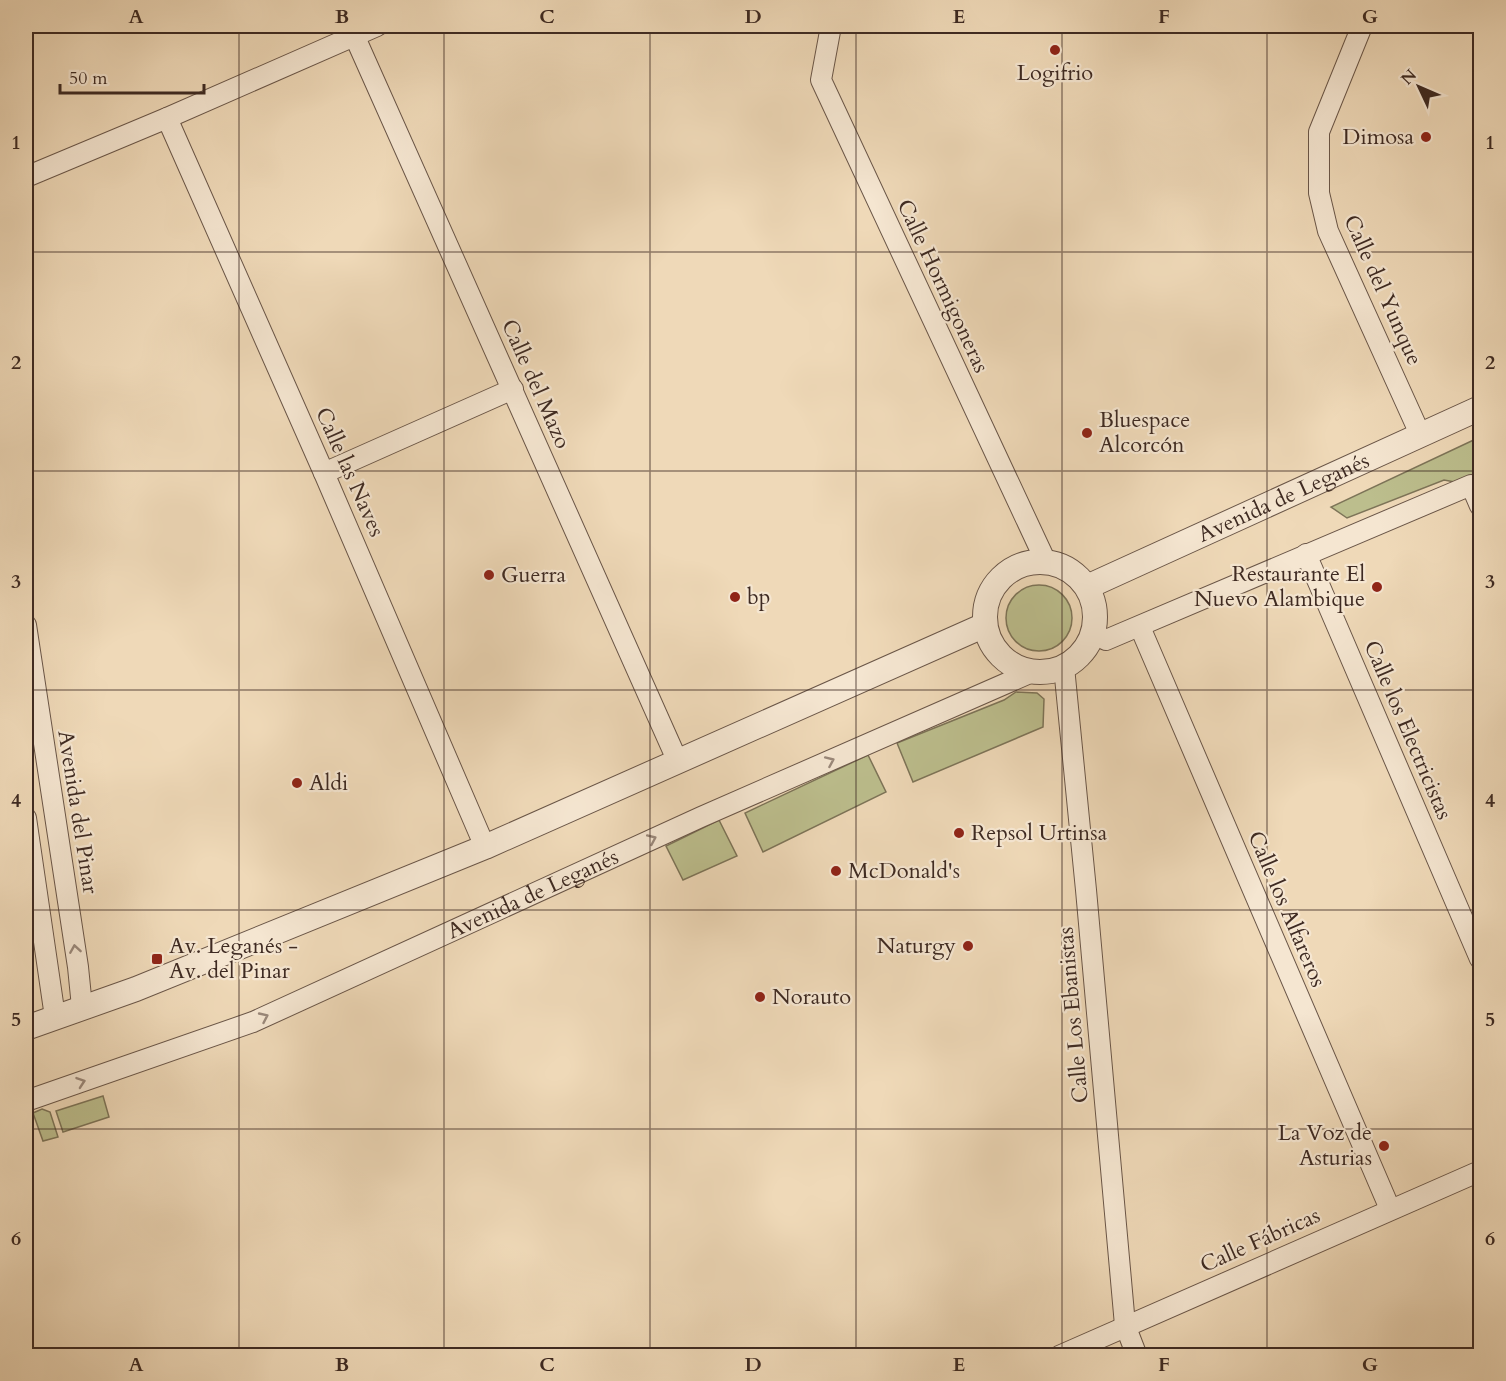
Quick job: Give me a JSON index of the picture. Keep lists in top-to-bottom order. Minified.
{"streets":{"street":["Calle Hormigoneras","Calle del Yunque","Calle del Mazo","Calle las Naves","Avenida de Leganés","Calle los Electricistas","Avenida del Pinar","Calle los Alfareros","Calle Los Ebanistas","Calle Fábricas"]},"crossings":[["Calle Hormigoneras","Avenida de Leganés"],["Calle Hormigoneras","Calle Los Ebanistas"],["Calle del Yunque","Avenida de Leganés"],["Avenida de Leganés","Calle Los Ebanistas"],["Calle los Alfareros","Calle Fábricas"],["Calle Los Ebanistas","Calle Fábricas"]],"places":{"other":["Logifrio","Dimosa","Bluespace Alcorcón","Guerra","Restaurante El Nuevo Alambique","bp","Aldi","Repsol Urtinsa","McDonald's","Naturgy","Norauto","La Voz de Asturias"],"transit":["Av. Leganés - Av. del Pinar"]},"scale_bar":"50 m","north":"top left","grid":{"columns":["A","B","C","D","E","F","G"],"rows":["1","2","3","4","5","6"]}}
